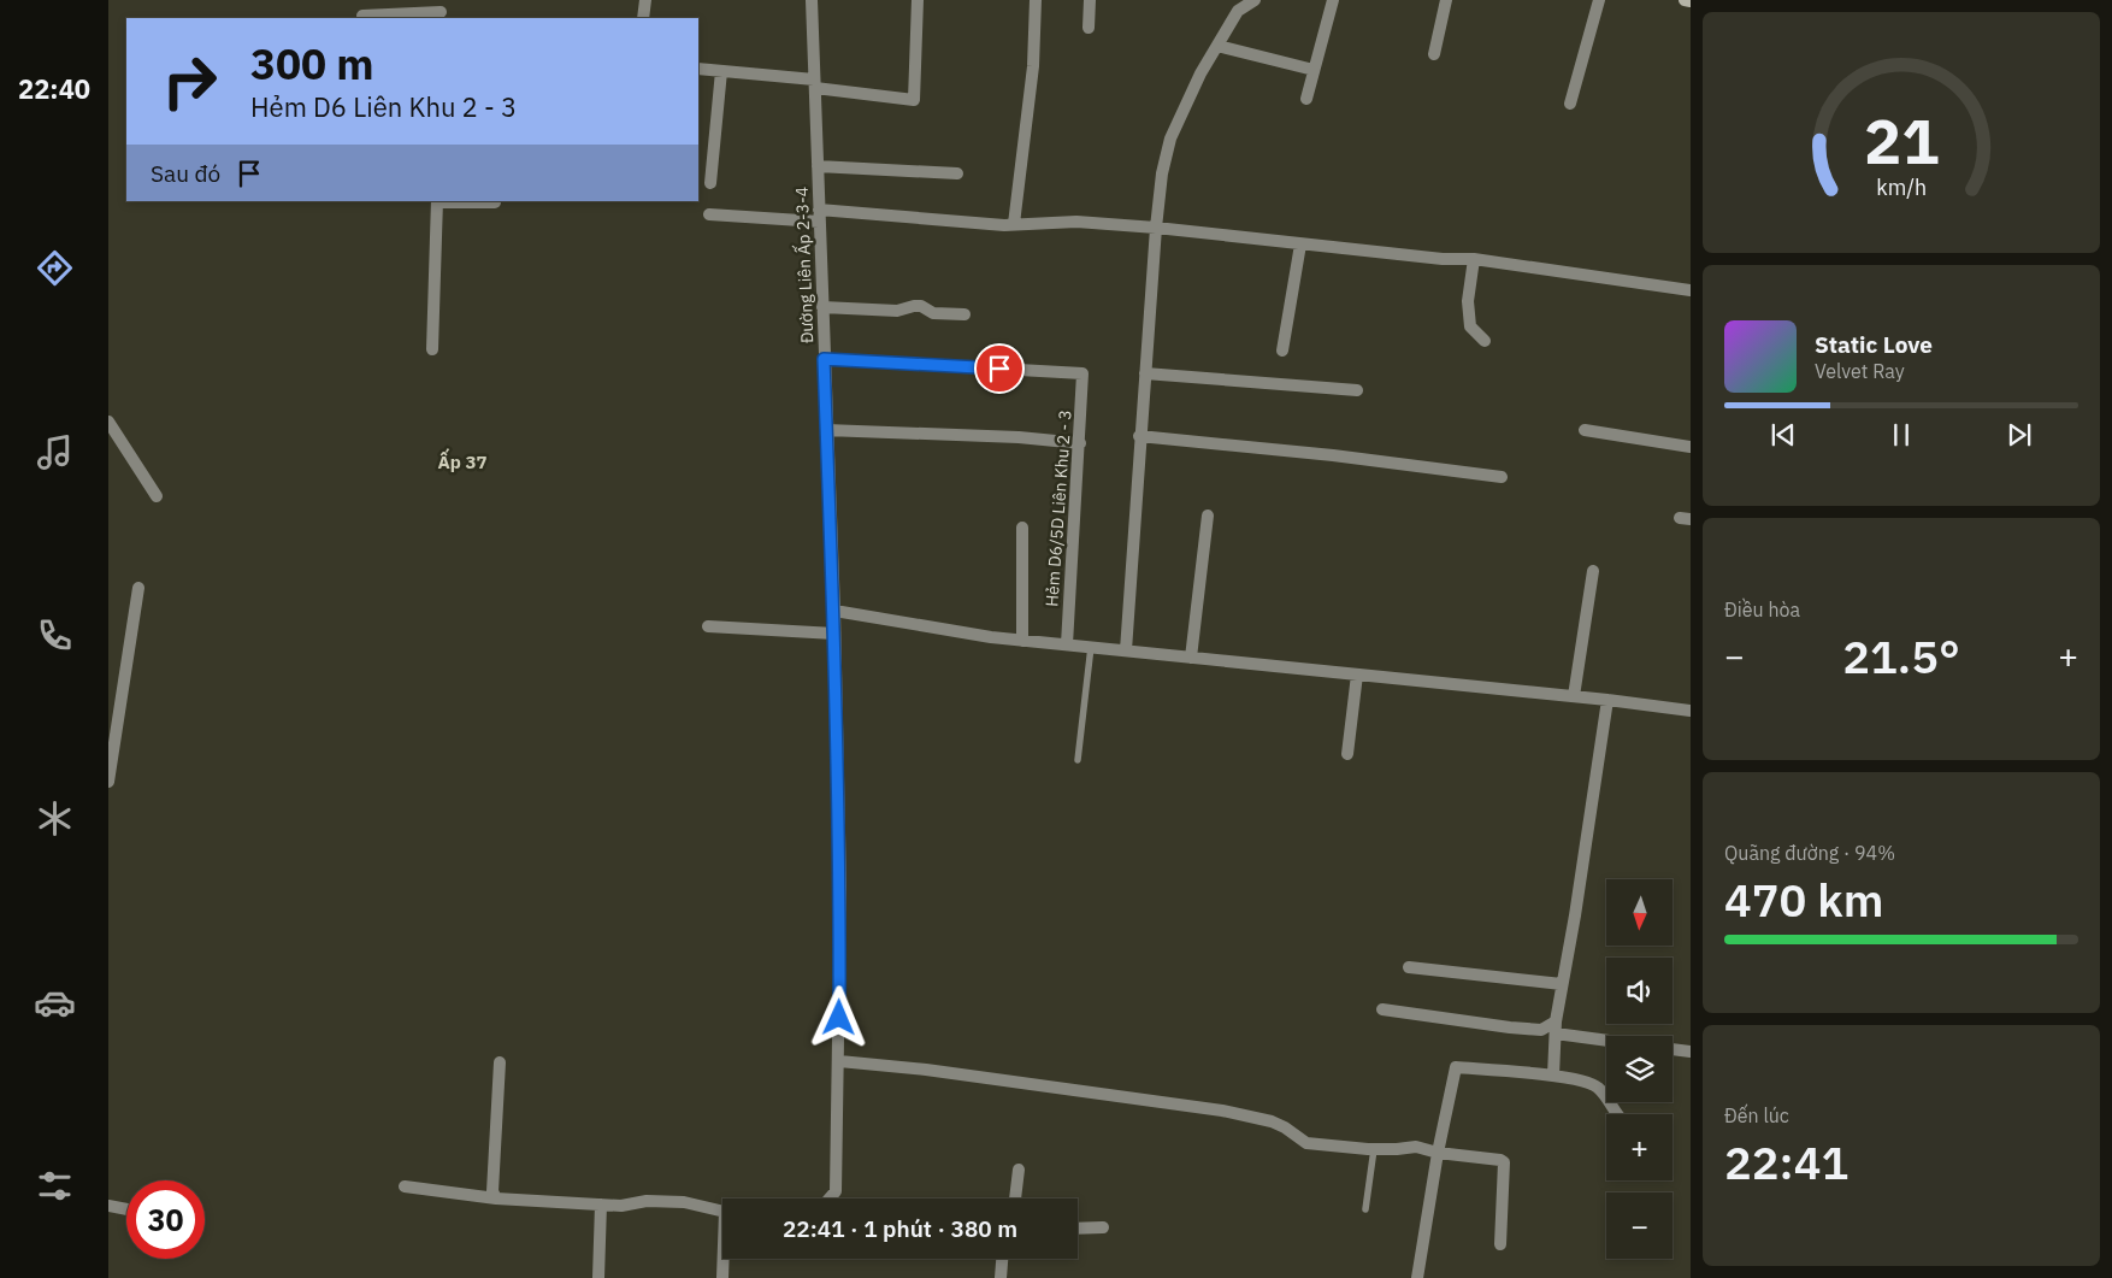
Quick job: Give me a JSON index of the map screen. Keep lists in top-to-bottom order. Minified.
{"streets":{"street":["Đường Liên Ấp 2-3-4","Hẻm D6/5D Liên Khu 2 - 3"]},"crossings":[["Đường Liên Ấp 2-3-4","Hẻm D6/5D Liên Khu 2 - 3"]],"districts":["Ấp 37"],"north":"bottom","page":{"tabs":"22:40","turn":["300 m","Hẻm D6 Liên Khu 2 - 3"],"then":"Sau đó","song":["Static Love","Velvet Ray"],"tile":["Điều hòa",["Quãng đường · 94%","470 km"],["Đến lúc","22:41"]],"heat":["−","21.5°","+"],"map_buttons":["+","−"],"limit":"30","trip":"22:41 · 1 phút · 380 m","gauge":["21","km/h"]}}
